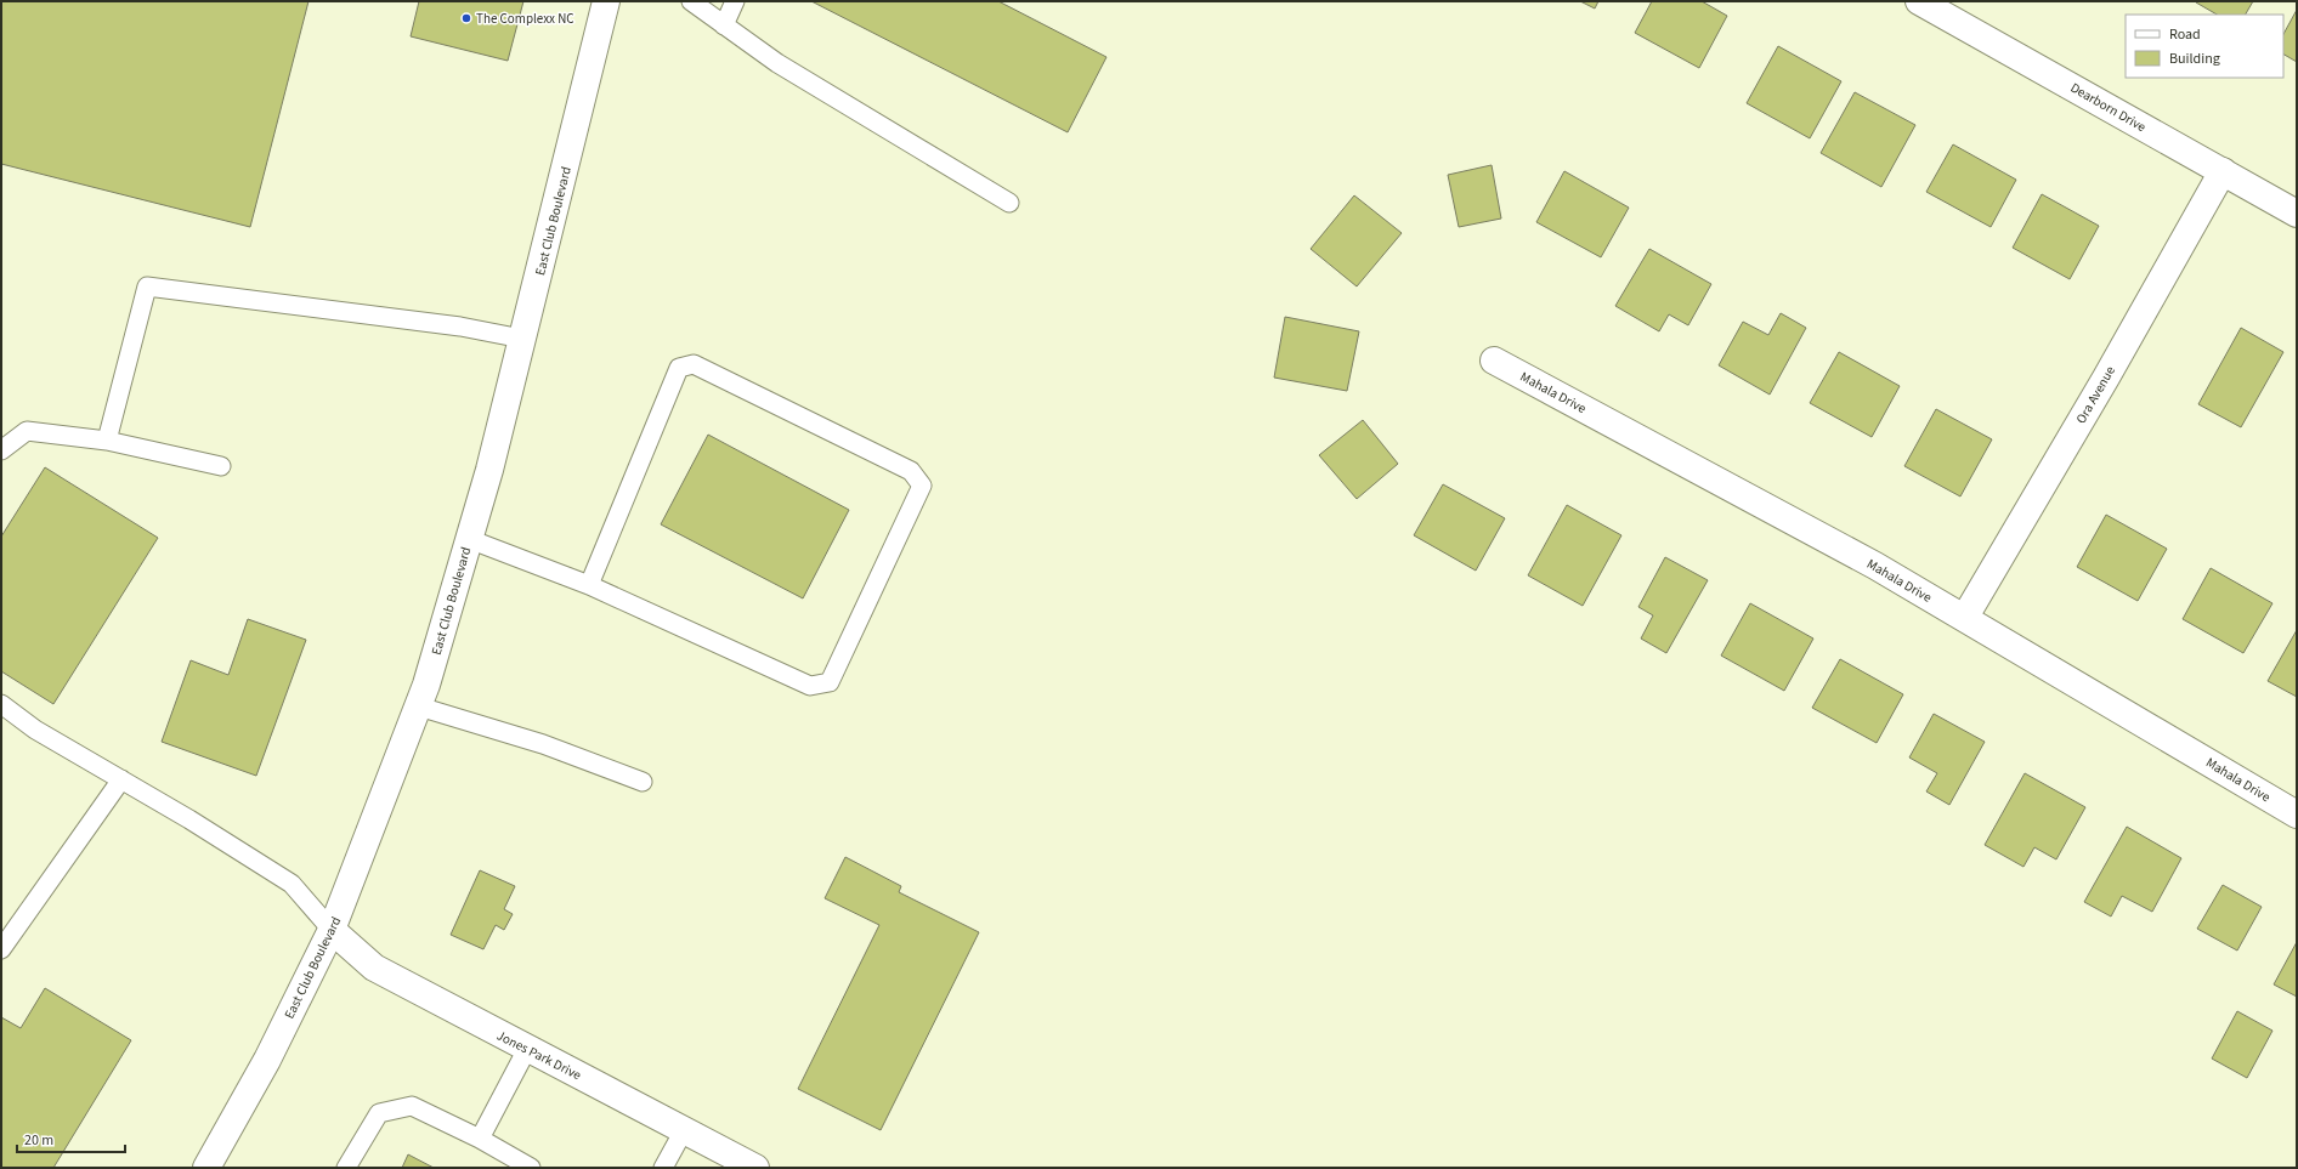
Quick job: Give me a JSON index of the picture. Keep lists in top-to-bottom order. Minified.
{"streets":{"street":["Dearborn Drive","East Club Boulevard","Mahala Drive","Ora Avenue","Jones Park Drive"]},"crossings":[["Dearborn Drive","Ora Avenue"],["East Club Boulevard","Jones Park Drive"],["Mahala Drive","Ora Avenue"]],"places":["The Complexx NC"],"legend":["Road","Building"],"scale_bar":"20 m"}
